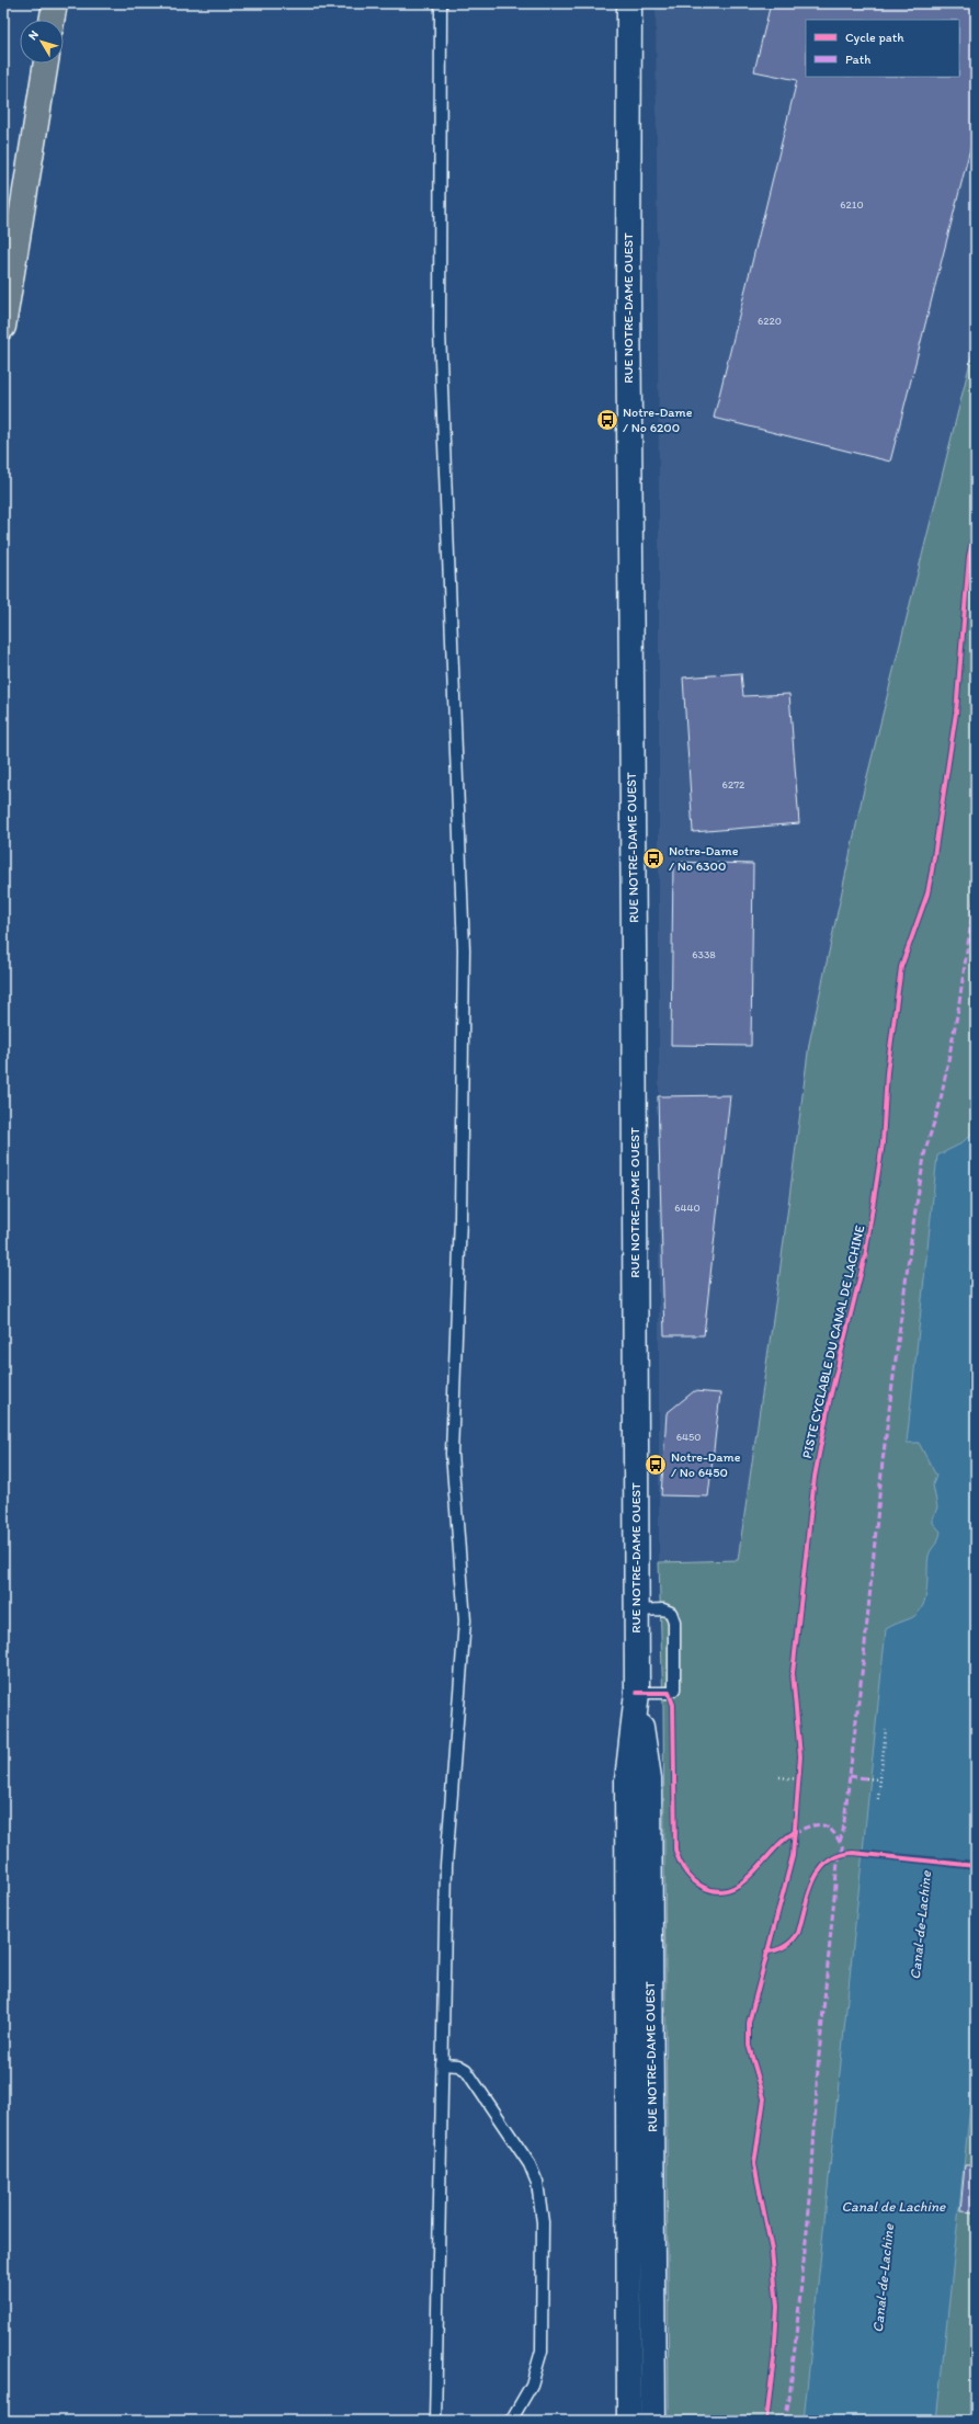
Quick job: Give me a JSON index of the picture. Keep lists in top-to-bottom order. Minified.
{"streets":{"main road":["RUE NOTRE-DAME OUEST"],"cycle path":["PISTE CYCLABLE DU CANAL DE LACHINE"]},"water":["Canal-de-Lachine","Canal de Lachine"],"places":{"bus stop":["Notre-Dame / No 6200","Notre-Dame / No 6300","Notre-Dame / No 6450"]},"house_numbers":["6210","6220","6272","6338","6440","6450"],"legend":["Cycle path","Path"],"north":"top left"}
